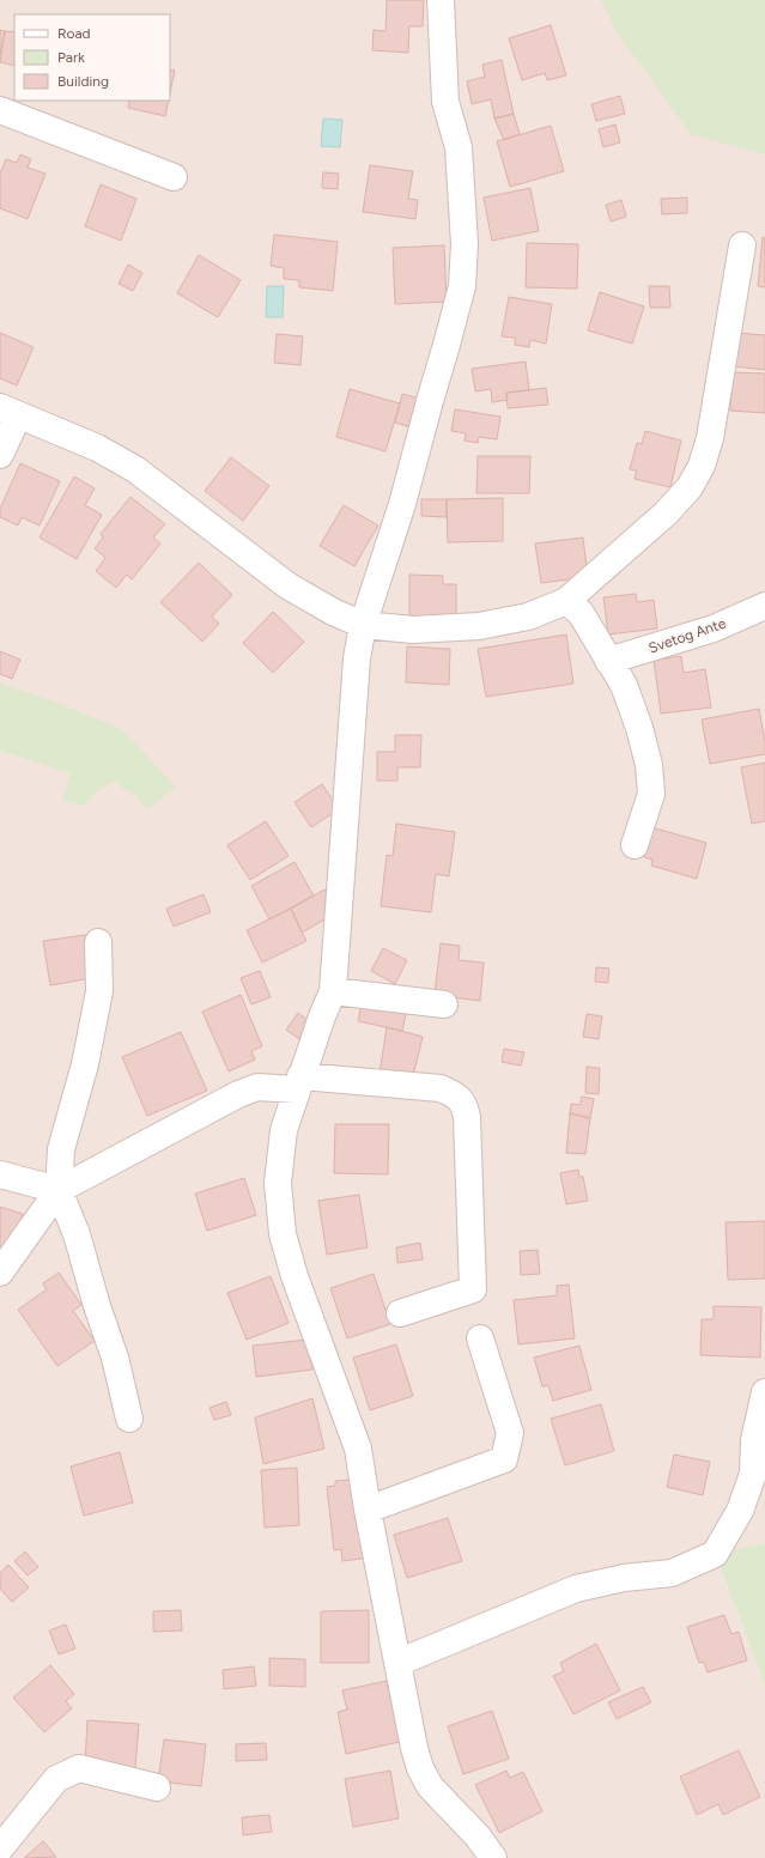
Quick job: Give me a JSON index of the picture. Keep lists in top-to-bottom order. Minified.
{"streets":{"street":["Svetog Ante"]},"legend":["Road","Park","Building"]}
